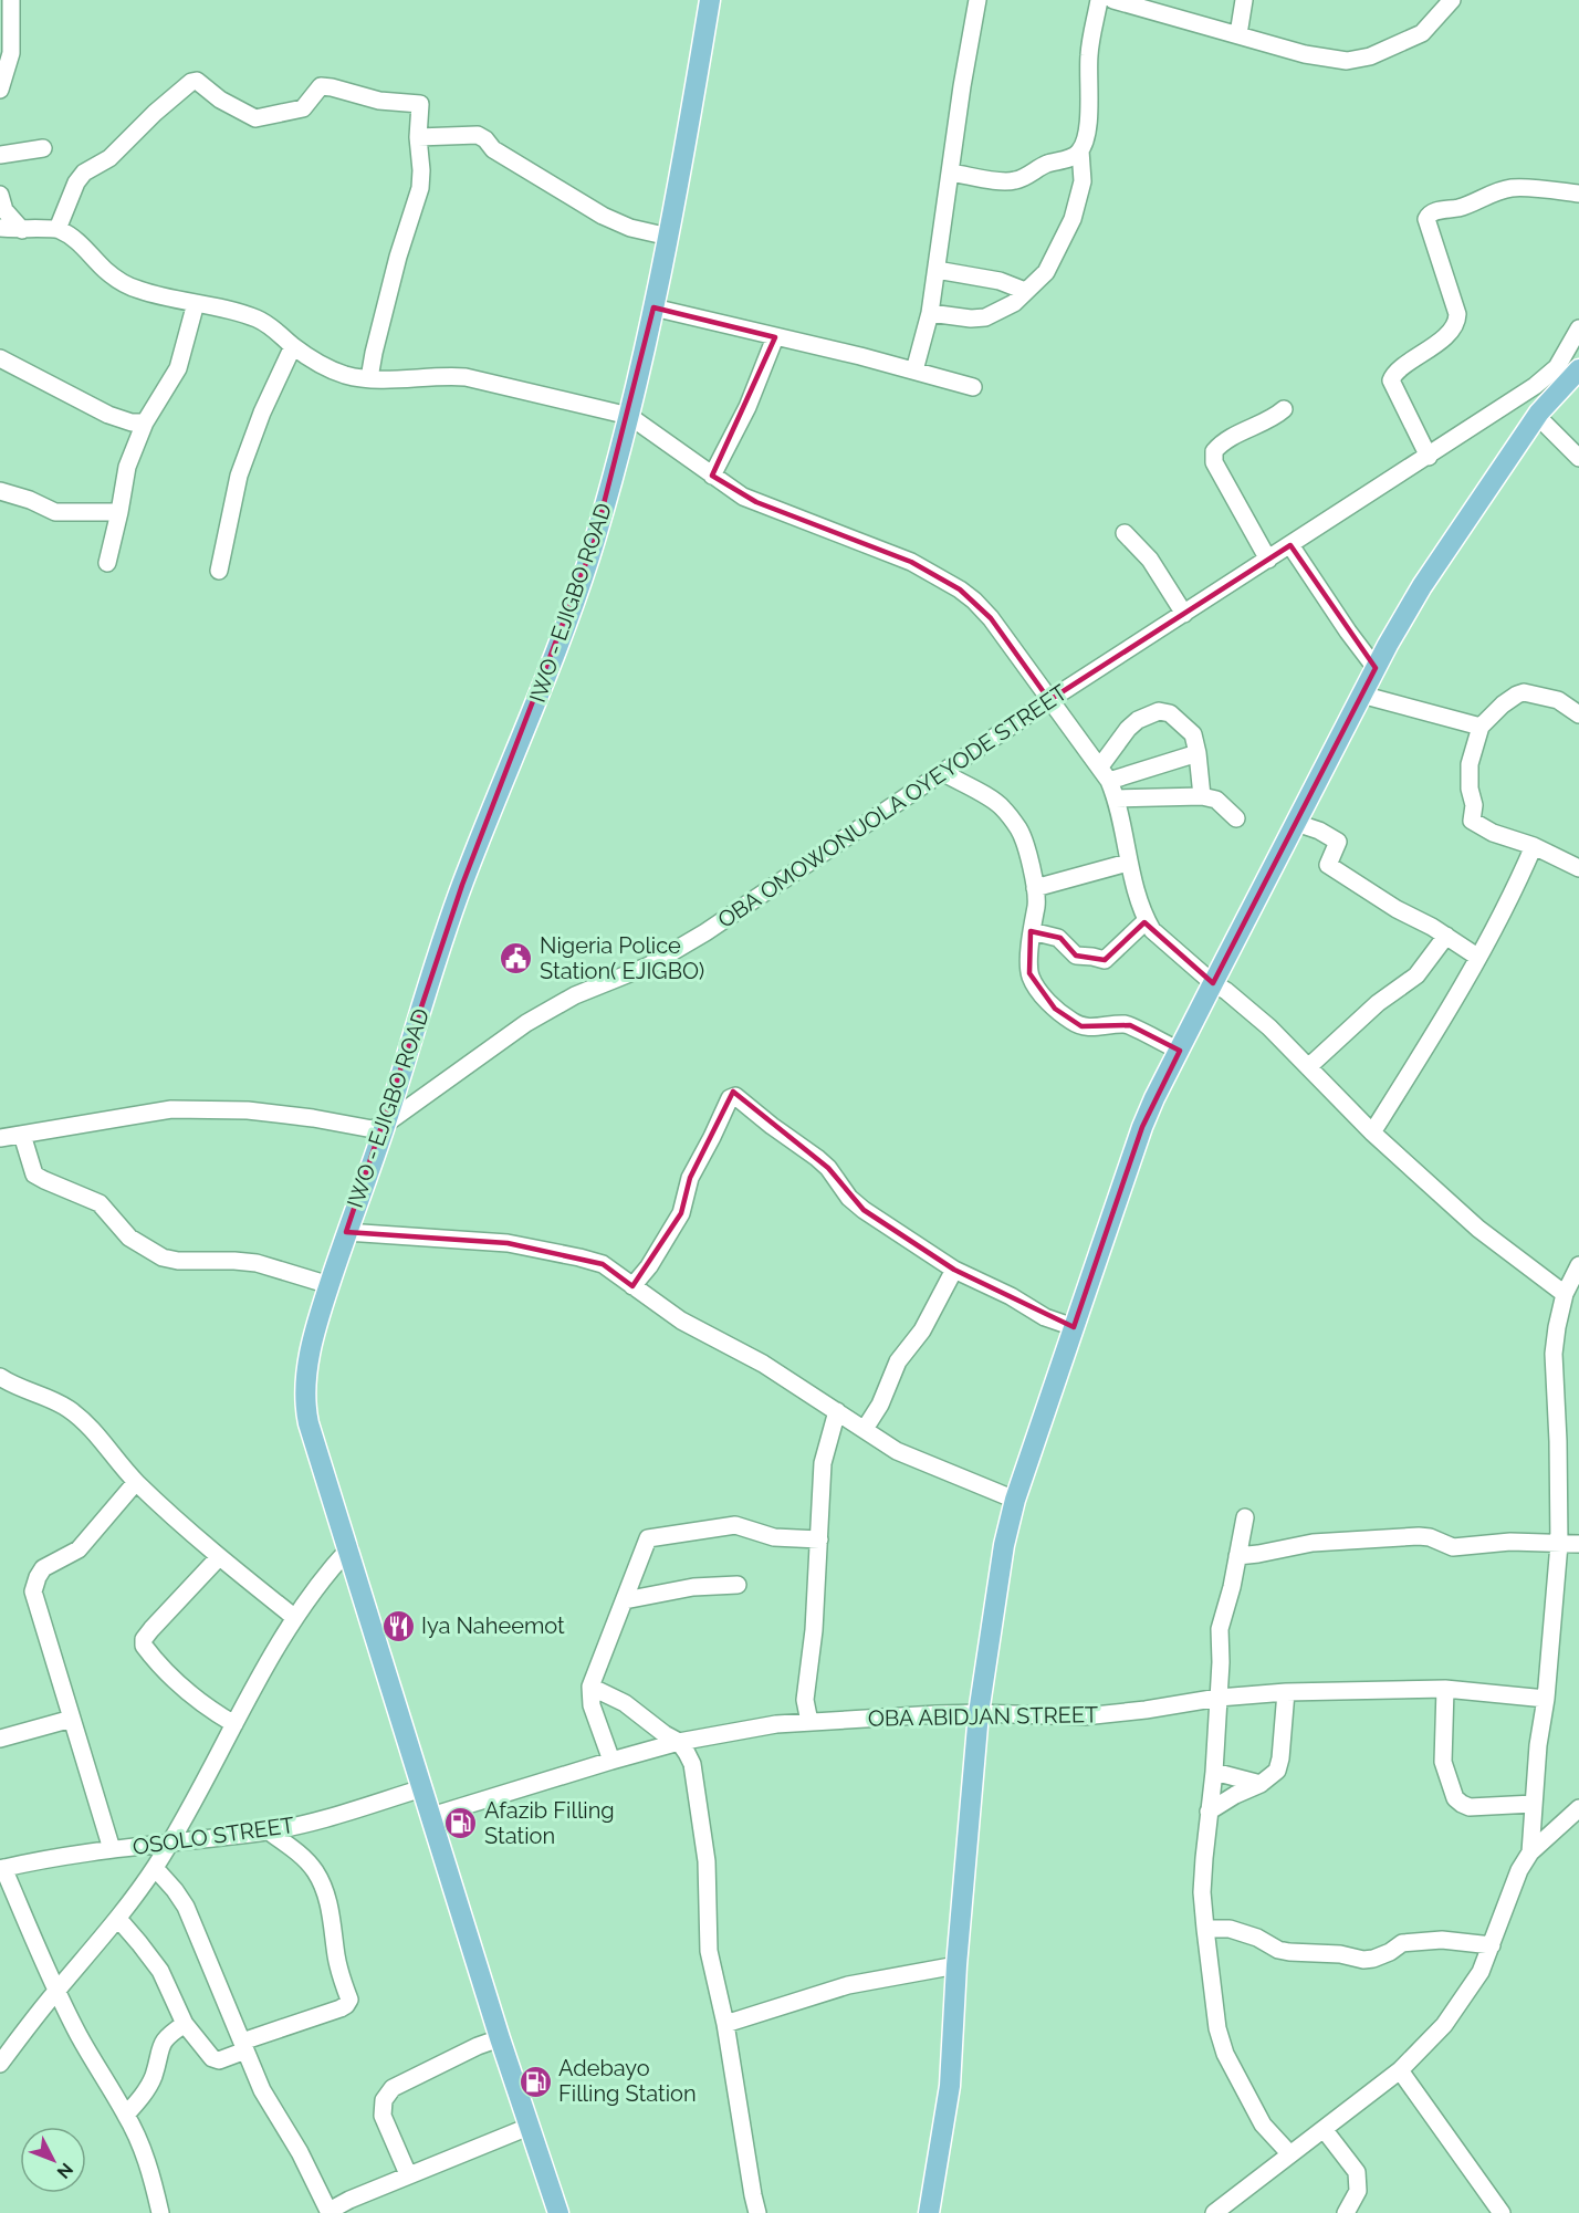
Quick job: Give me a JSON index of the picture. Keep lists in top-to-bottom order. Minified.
{"streets":{"main road":["IWO - EJIGBO ROAD"],"street":["OBA OMOWONUOLA OYEYODE STREET","OBA ABIDJAN STREET","OSOLO STREET"]},"crossings":[["IWO - EJIGBO ROAD","OBA OMOWONUOLA OYEYODE STREET"],["IWO - EJIGBO ROAD","OBA ABIDJAN STREET"],["IWO - EJIGBO ROAD","OSOLO STREET"]],"places":{"public building":["Nigeria Police Station( EJIGBO)"],"restaurant":["Iya Naheemot"],"fuel station":["Afazib Filling Station","Adebayo Filling Station"]},"north":"bottom right"}
